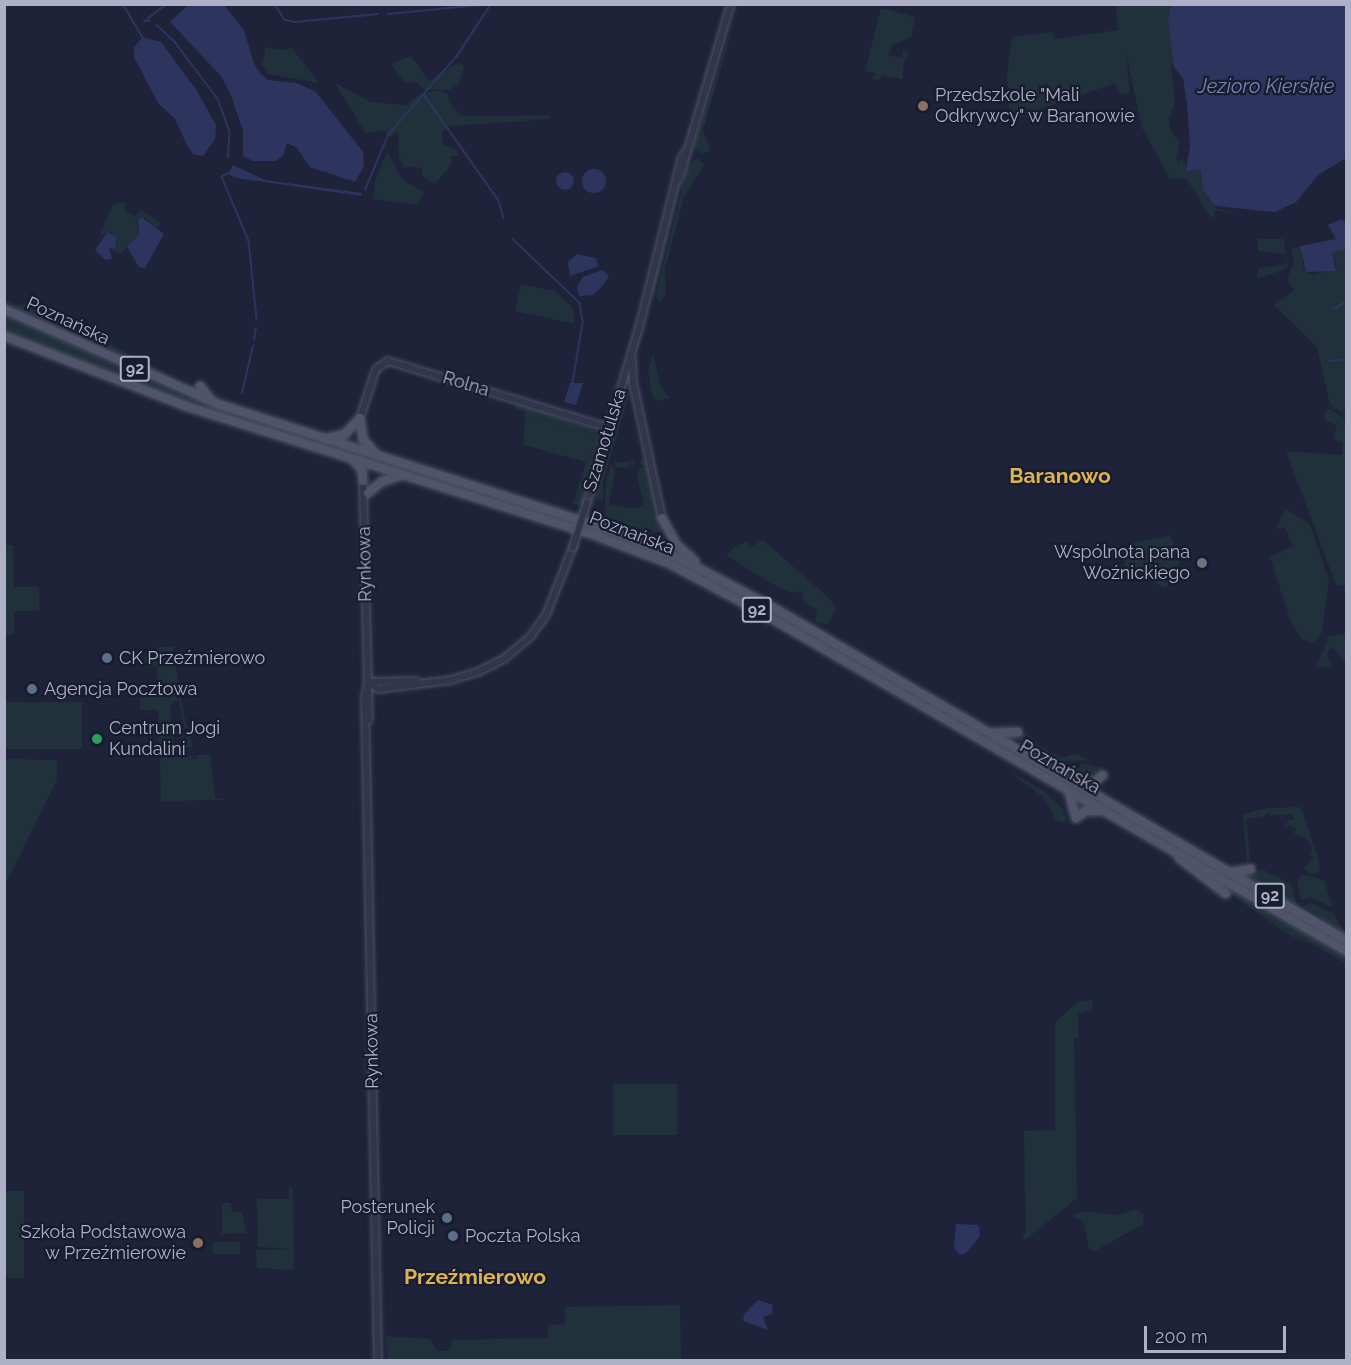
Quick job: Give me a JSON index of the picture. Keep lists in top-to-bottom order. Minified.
{"streets":{"main road":["Poznańska","92"],"street":["Rolna","Szamotulska","Rynkowa"]},"crossings":[["Poznańska","92"],["Rolna","Szamotulska"],["Szamotulska","Rynkowa"]],"districts":["Baranowo","Przeźmierowo"],"water":["Jezioro Kierskie"],"places":["Przedszkole \"Mali Odkrywcy\" w Baranowie","Wspólnota pana Woźnickiego","CK Przeźmierowo","Agencja Pocztowa","Centrum Jogi Kundalini","Posterunek Policji","Poczta Polska","Szkoła Podstawowa w Przeźmierowie"],"scale_bar":"200 m"}
